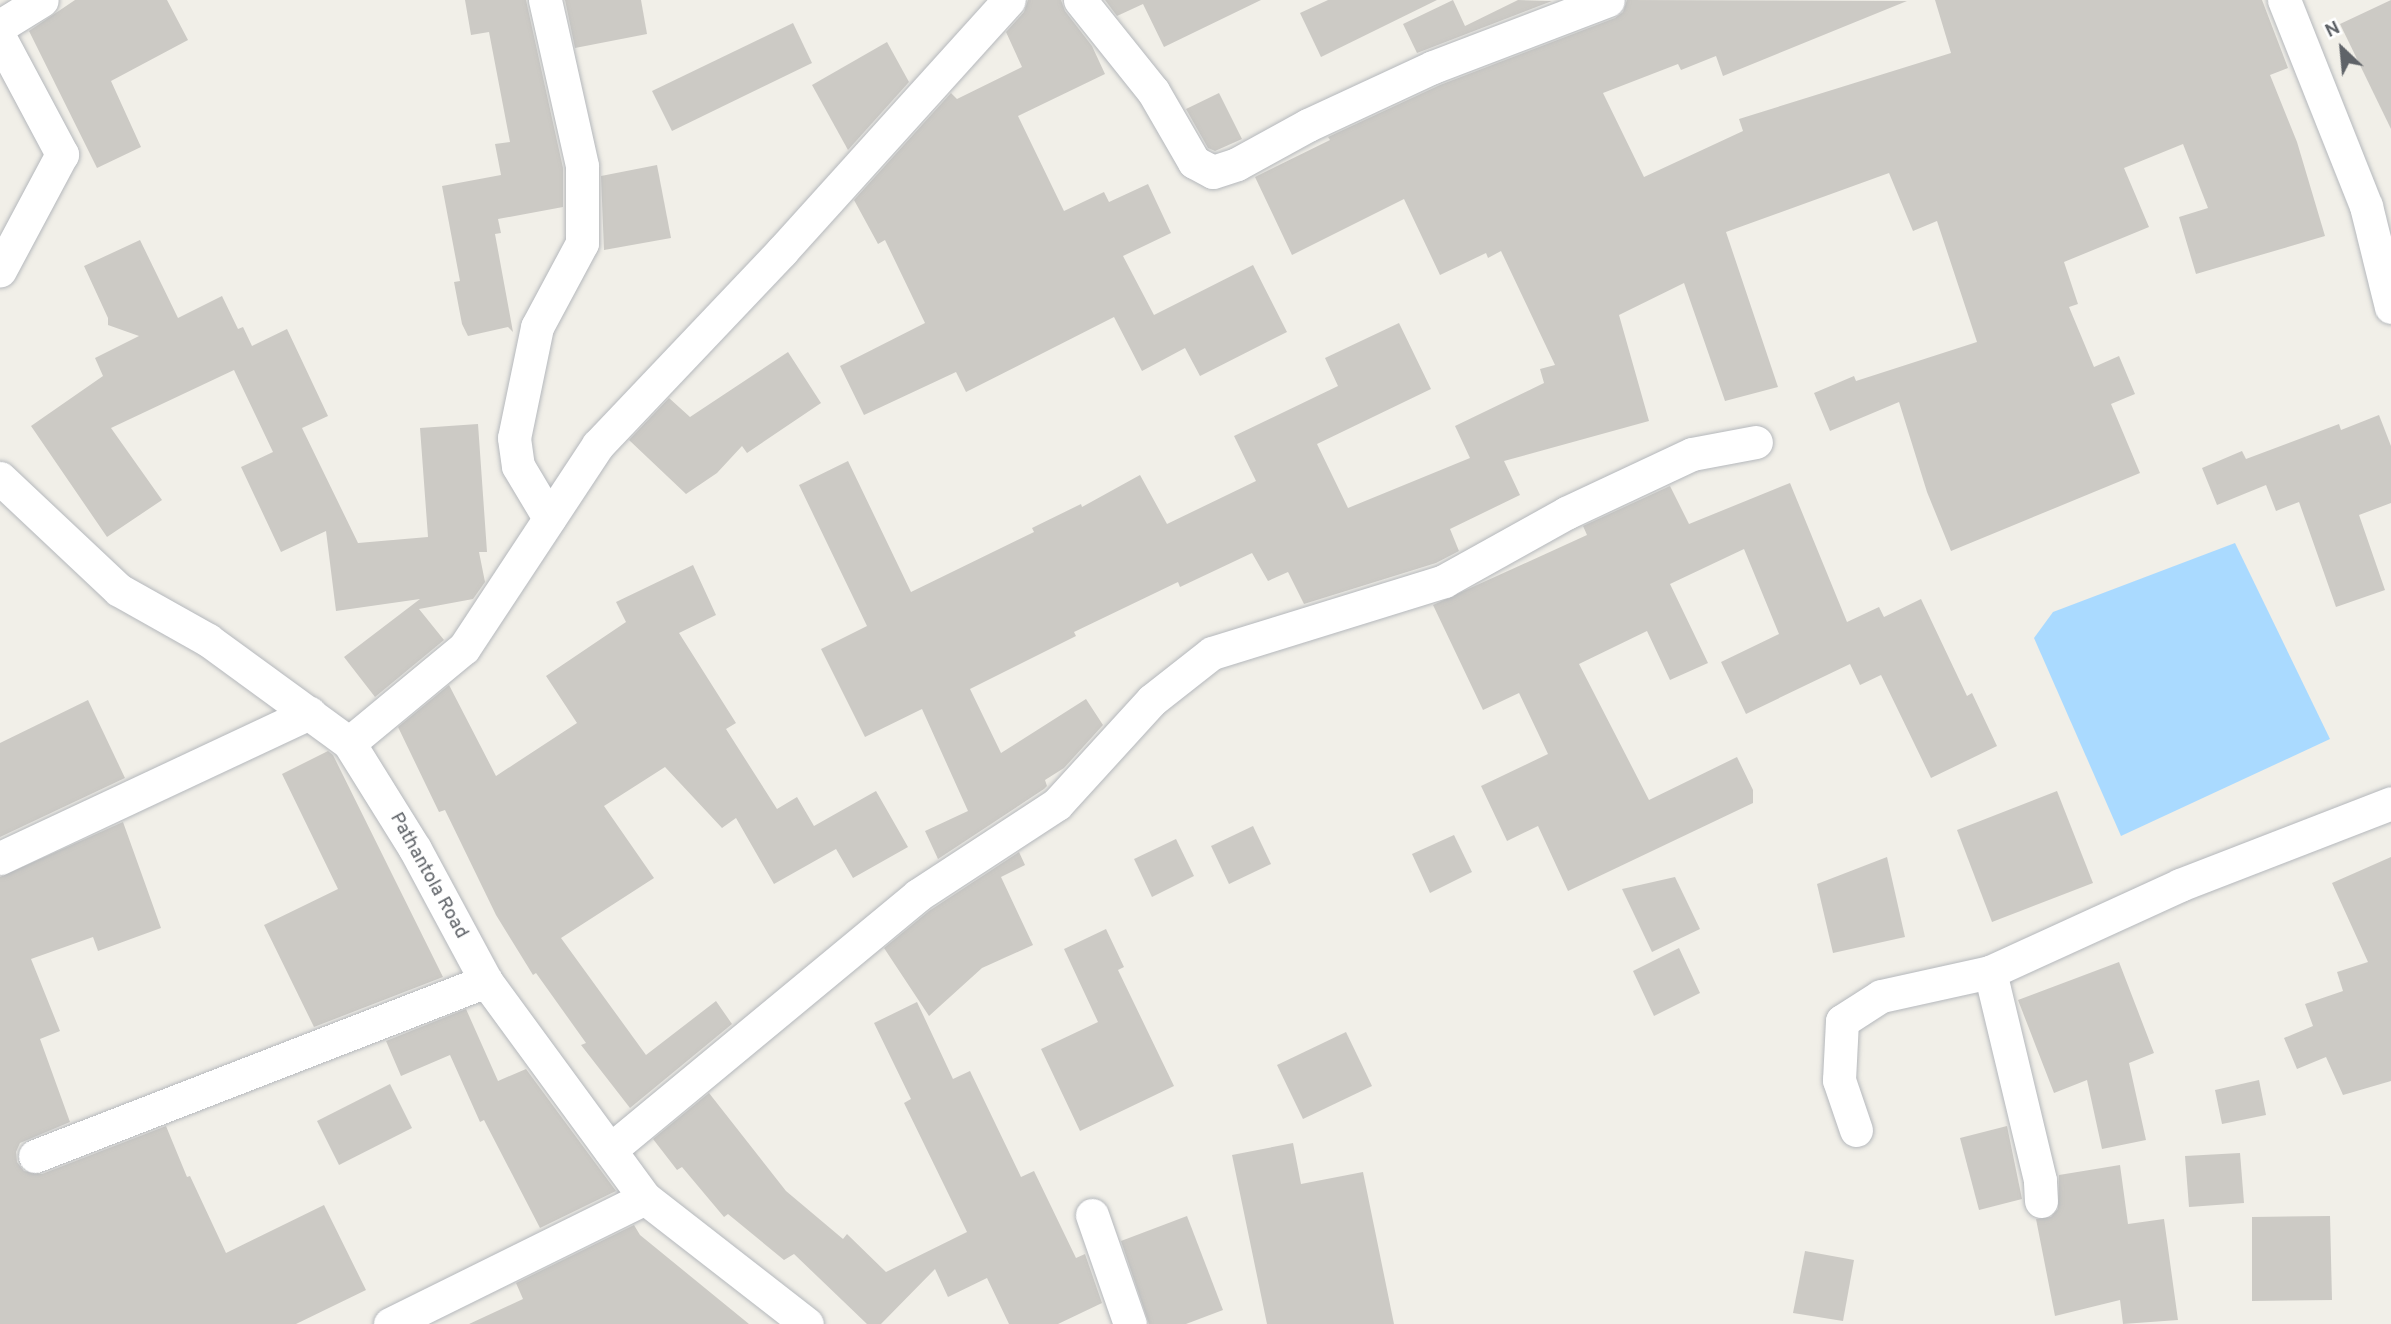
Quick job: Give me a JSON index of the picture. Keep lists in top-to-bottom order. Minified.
{"streets":{"street":["Pathantola Road"]},"north":"top left"}
